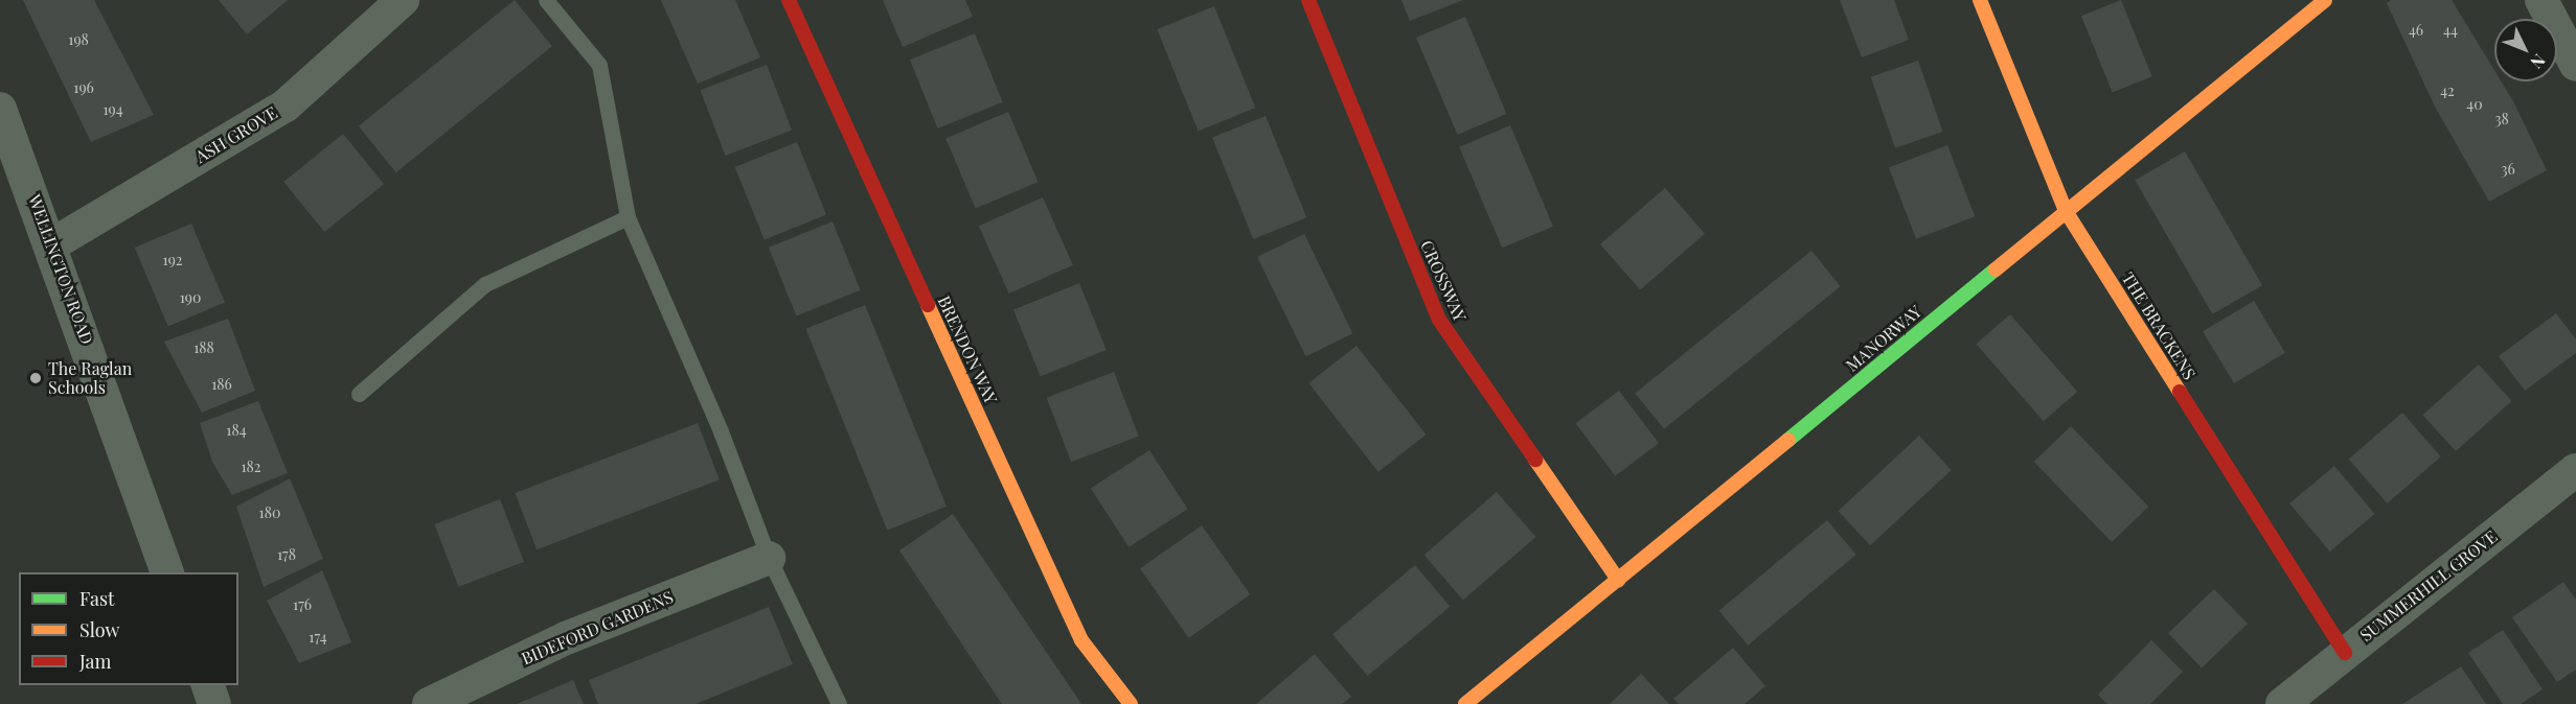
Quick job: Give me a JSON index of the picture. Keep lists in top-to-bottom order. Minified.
{"streets":{"street":["ASH GROVE","WELLINGTON ROAD","CROSSWAY","THE BRACKENS","MANORWAY","BRENDON WAY","SUMMERHILL GROVE","BIDEFORD GARDENS"]},"crossings":[["ASH GROVE","WELLINGTON ROAD"],["CROSSWAY","MANORWAY"],["THE BRACKENS","MANORWAY"],["THE BRACKENS","SUMMERHILL GROVE"]],"places":["The Raglan Schools"],"house_numbers":["46","44","198","196","42","40","194","38","36","192","190","188","186","184","182","180","178","176","174"],"legend":["Fast","Slow","Jam"],"north":"bottom right"}
